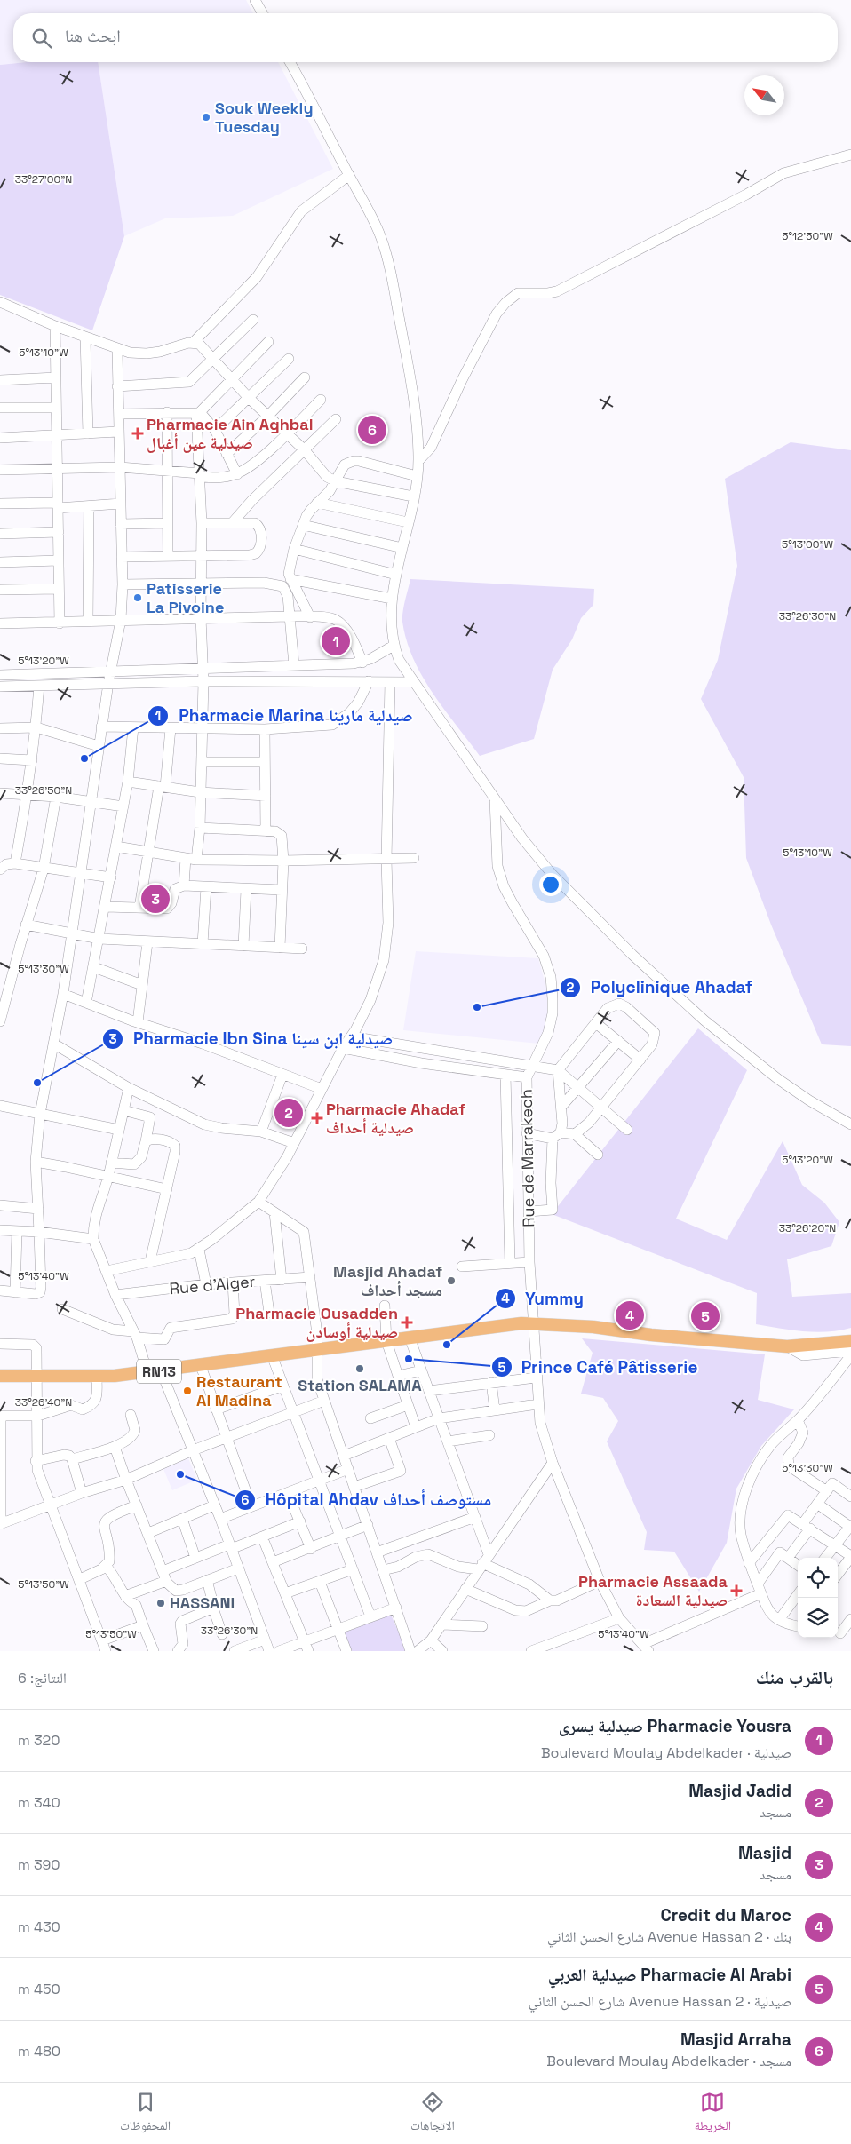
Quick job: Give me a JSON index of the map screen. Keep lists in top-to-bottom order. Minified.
{"streets":{"main road":["RN13"],"street":["Rue de Marrakech","Rue d'Alger"]},"crossings":[["Rue de Marrakech","RN13"]],"places":{"other":["Souk Weekly Tuesday","Patisserie La Pivoine","Pharmacie Marina صيدلية مارينا","Polyclinique Ahadaf","Pharmacie Ibn Sina صيدلية ابن سينا","Masjid Ahadaf مسجد أحداف","Yummy","Prince Café Pâtisserie","Station SALAMA","Restaurant Al Madina","Hôpital Ahdav مستوصف أحداف","HASSANI"],"health":["Pharmacie Ain Aghbal صيدلية عين أغبال","Pharmacie Ahadaf صيدلية أحداف","Pharmacie Ousadden صيدلية أوسادن","Pharmacie Assaada صيدلية السعادة"]},"north":"top left","page":{"search":"ابحث هنا","pins":["6","1","3","2","4","5"],"heading":["بالقرب منك","النتائج: 6"],"list":[{"mark":"1","name":"Pharmacie Yousra صيدلية يسرى","note":"صيدلية · Boulevard Moulay Abdelkader","value":"320 m"},{"mark":"2","name":"Masjid Jadid","note":"مسجد","value":"340 m"},{"mark":"3","name":"Masjid","note":"مسجد","value":"390 m"},{"mark":"4","name":"Credit du Maroc","note":"بنك · Avenue Hassan 2 شارع الحسن الثاني","value":"430 m"},{"mark":"5","name":"Pharmacie Al Arabi صيدلية العربي","note":"صيدلية · Avenue Hassan 2 شارع الحسن الثاني","value":"450 m"},{"mark":"6","name":"Masjid Arraha","note":"مسجد · Boulevard Moulay Abdelkader","value":"480 m"}],"nav":["الخريطة","الاتجاهات","المحفوظات"]},"coordinates":["33°27'00\"N","5°12'50\"W","5°13'10\"W","5°13'00\"W","33°26'30\"N","5°13'20\"W","33°26'50\"N","5°13'30\"W","33°26'20\"N","5°13'40\"W","33°26'40\"N","5°13'50\"W"]}
